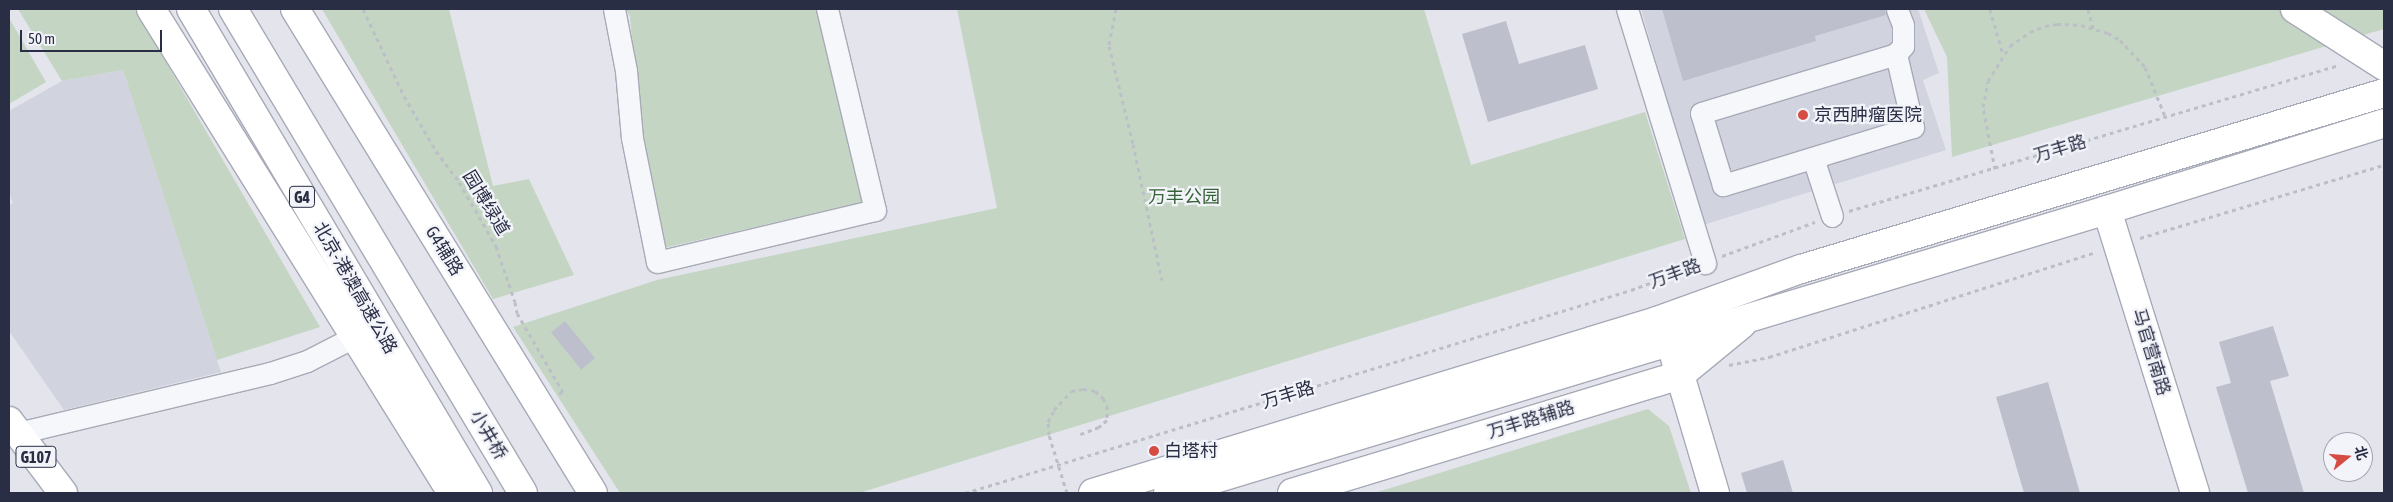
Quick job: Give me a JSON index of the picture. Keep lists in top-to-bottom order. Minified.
{"streets":{"main road":["万丰路","G4","G4辅路","北京-港澳高速公路","马官营南路","万丰路辅路","小井桥","G107"],"path":["园博绿道"]},"crossings":[["园博绿道","G4辅路"]],"parks":["万丰公园"],"places":["京西肿瘤医院","白塔村"],"scale_bar":"50 m","north":"right"}
